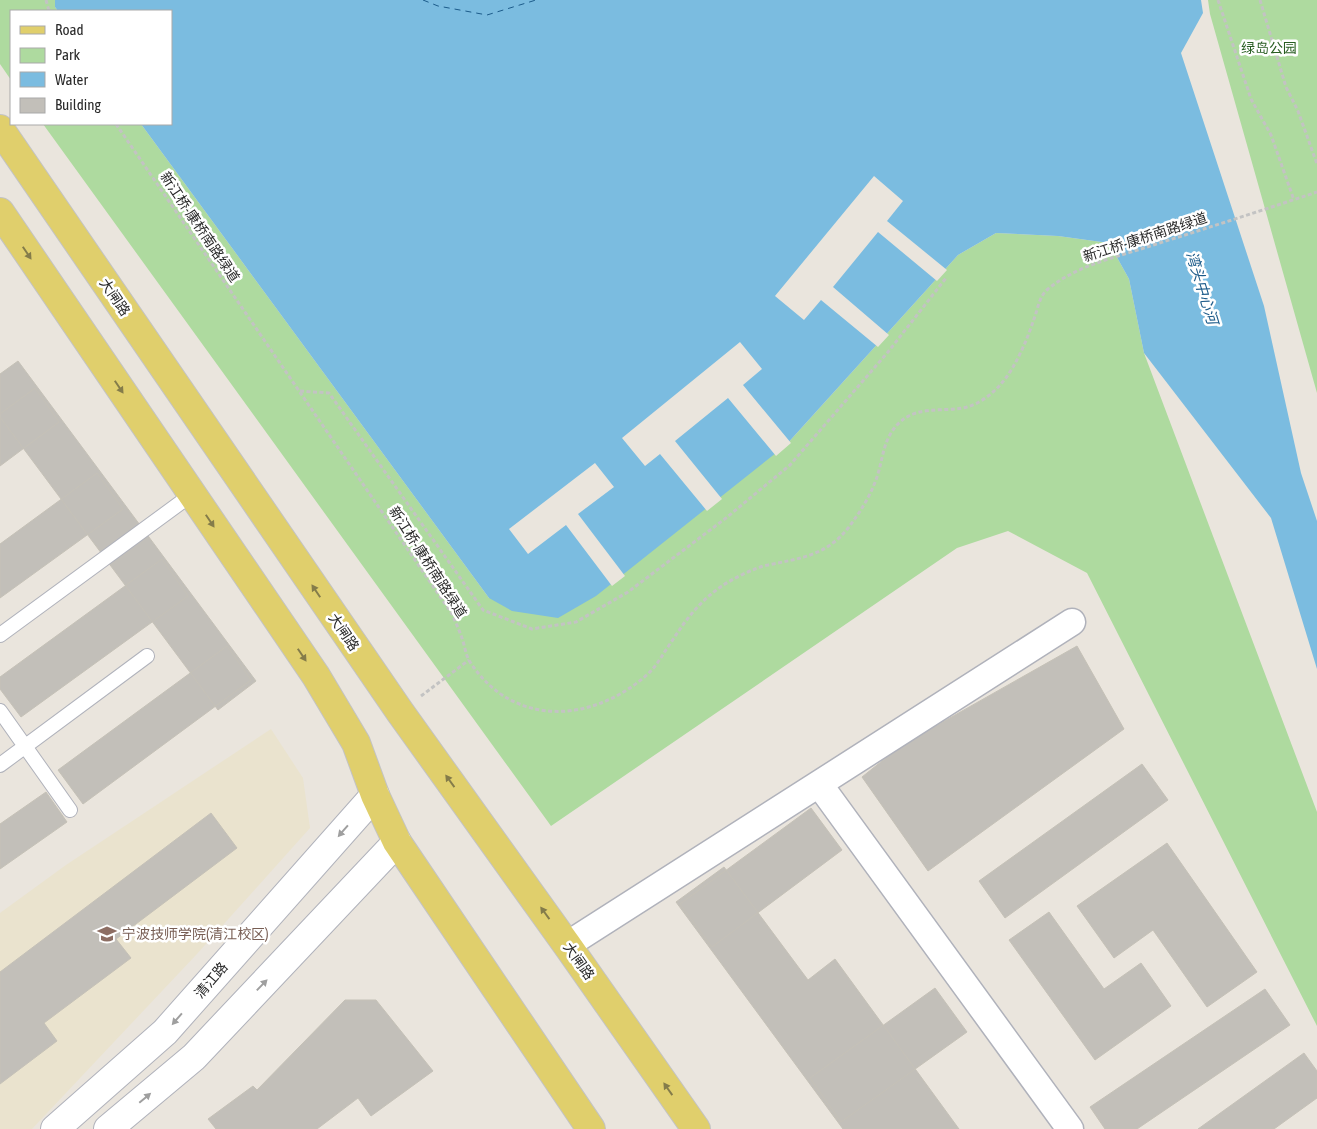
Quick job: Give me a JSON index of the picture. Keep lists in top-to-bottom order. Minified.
{"streets":{"main road":["大闸路"],"street":["清江路"],"path":["新江桥-康桥南路绿道"]},"water":["湾头中心河"],"parks":["绿岛公园"],"places":{"school or university":["宁波技师学院(清江校区)"]},"legend":["Road","Park","Water","Building"]}
